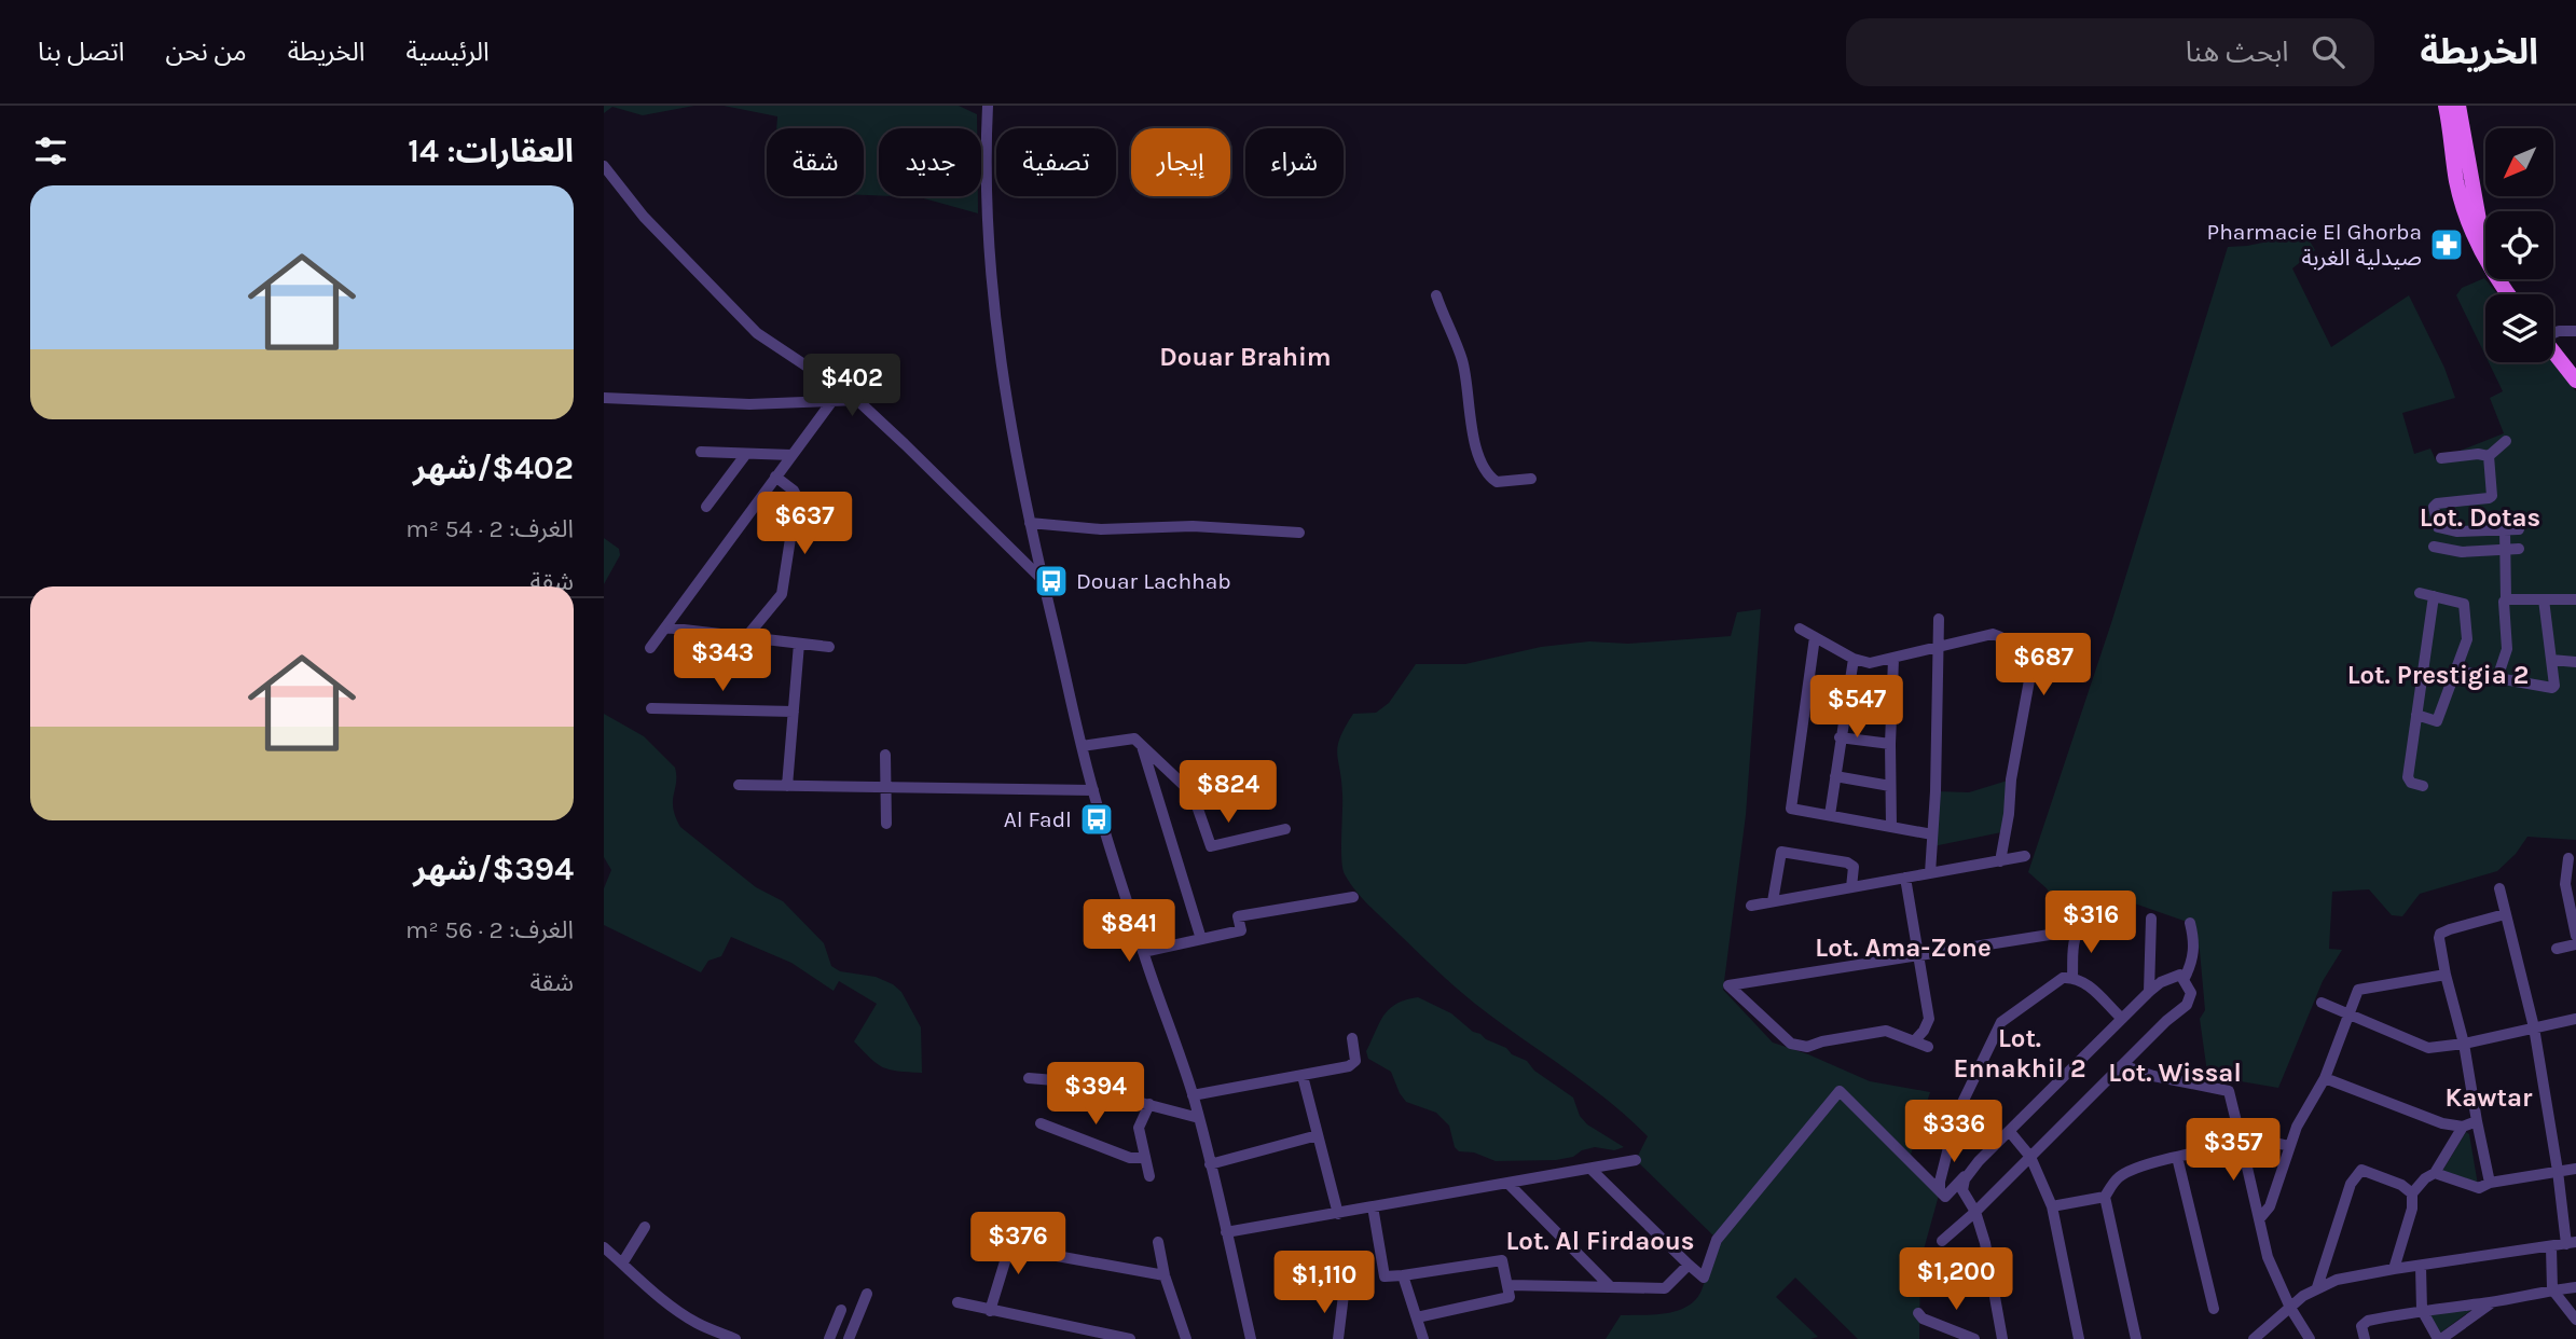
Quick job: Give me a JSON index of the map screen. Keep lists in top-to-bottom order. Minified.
{"districts":["Douar Brahim","Lot. Dotas","Lot. Prestigia 2","Lot. Ama-Zone","Lot. Ennakhil 2","Lot. Wissal","Kawtar","Lot. Al Firdaous"],"places":{"pharmacy":["Pharmacie El Ghorba صيدلية الغربة"],"bus stop":["Douar Lachhab","Al Fadl"]},"north":"bottom left","page":{"header":"الخريطة","search":"ابحث هنا","nav":["الرئيسية","الخريطة","من نحن","اتصل بنا"],"heading":"العقارات: 14","chip":["شراء","إيجار","تصفية","جديد","شقة"],"list":[{"name":"$402/شهر","note":"الغرف: 2 · 54 m² · شقة"},{"name":"$394/شهر","note":"الغرف: 2 · 56 m² · شقة"}],"price":["$402","$637","$343","$687","$547","$824","$316","$841","$394","$336","$357","$376","$1,200","$1,110"]}}
